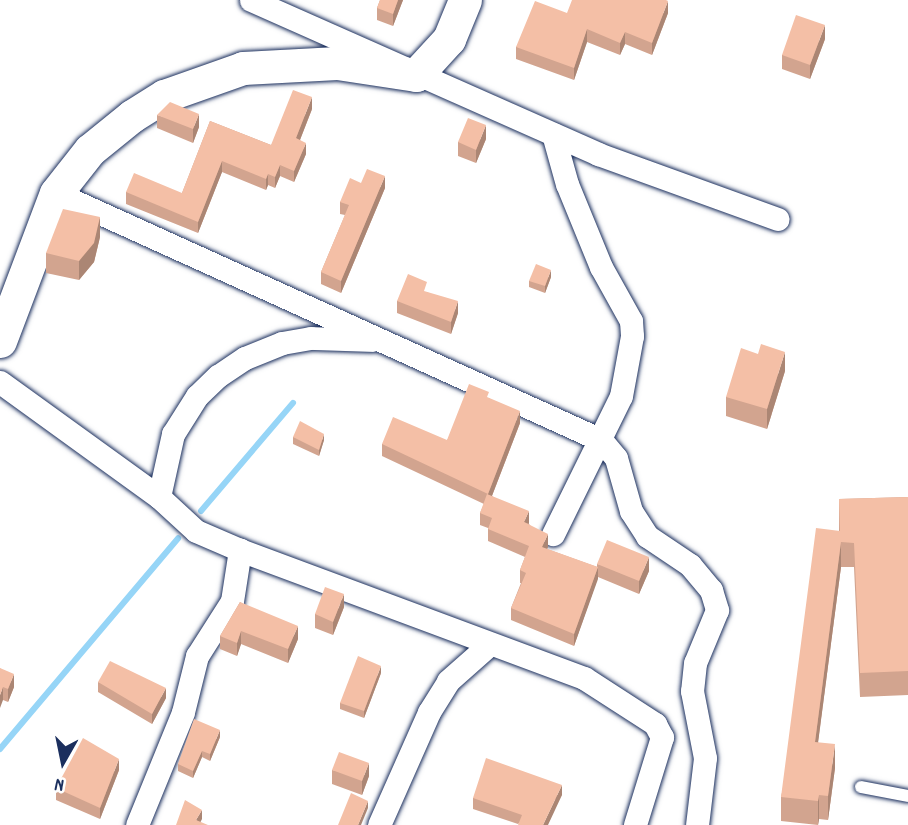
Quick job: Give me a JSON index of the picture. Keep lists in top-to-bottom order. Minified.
{"north":"bottom"}
